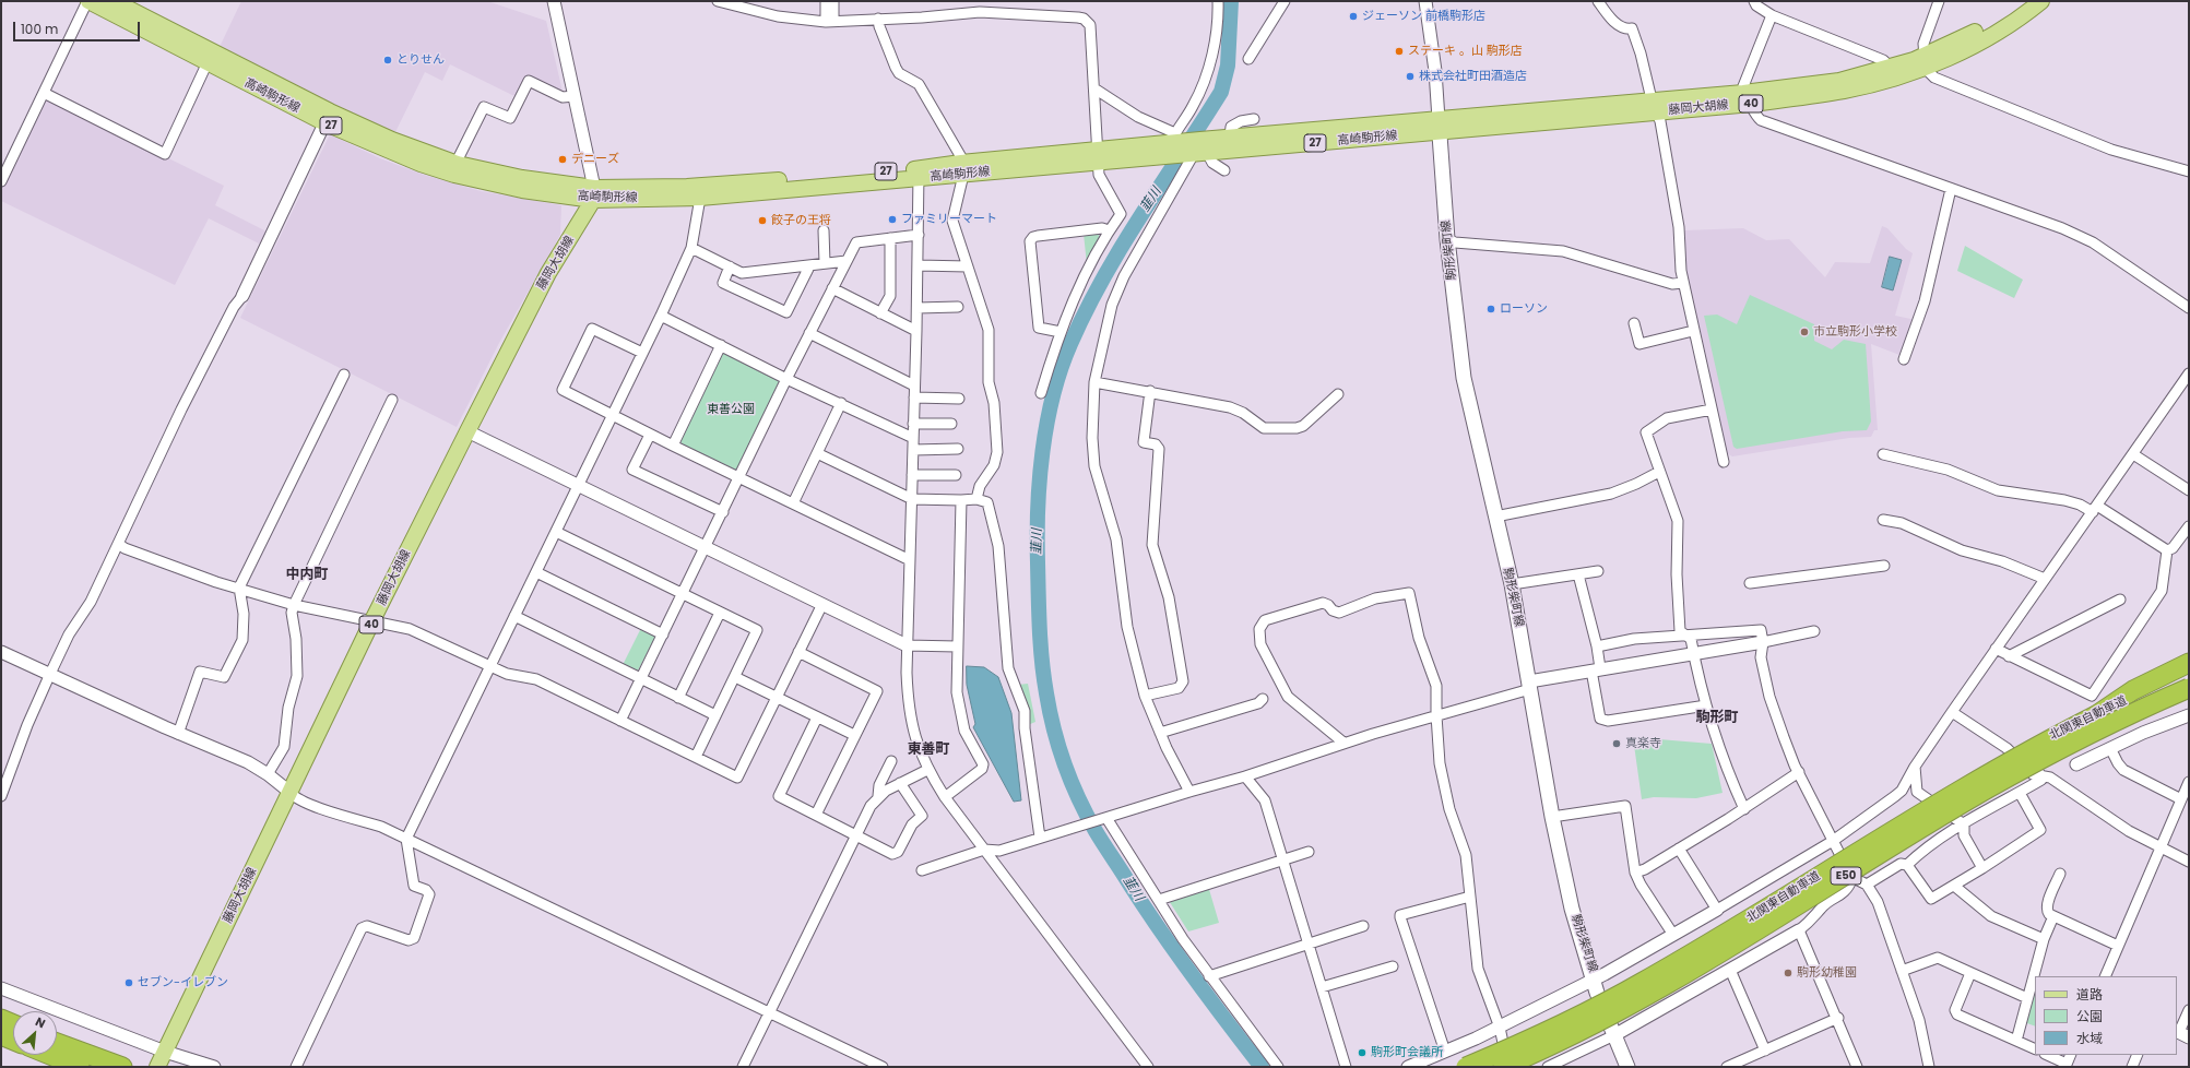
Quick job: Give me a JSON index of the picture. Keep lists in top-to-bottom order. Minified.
{"streets":{"highway":["北関東自動車道","E50"],"main road":["高崎駒形線","40","藤岡大胡線","27","駒形柴町線"]},"crossings":[["高崎駒形線","藤岡大胡線"],["高崎駒形線","駒形柴町線"],["藤岡大胡線","駒形柴町線"]],"districts":["中内町","駒形町","東善町"],"water":["韮川"],"parks":["東善公園"],"places":["ジェーソン 前橋駒形店","ステーキ 。山 駒形店","とりせん","株式会社町田酒造店","デニーズ","ファミリーマート","餃子の王将","ローソン","市立駒形小学校","真楽寺","駒形幼稚園","セブン-イレブン","駒形町会議所"],"legend":["道路","公園","水域"],"scale_bar":"100 m","north":"top right"}
